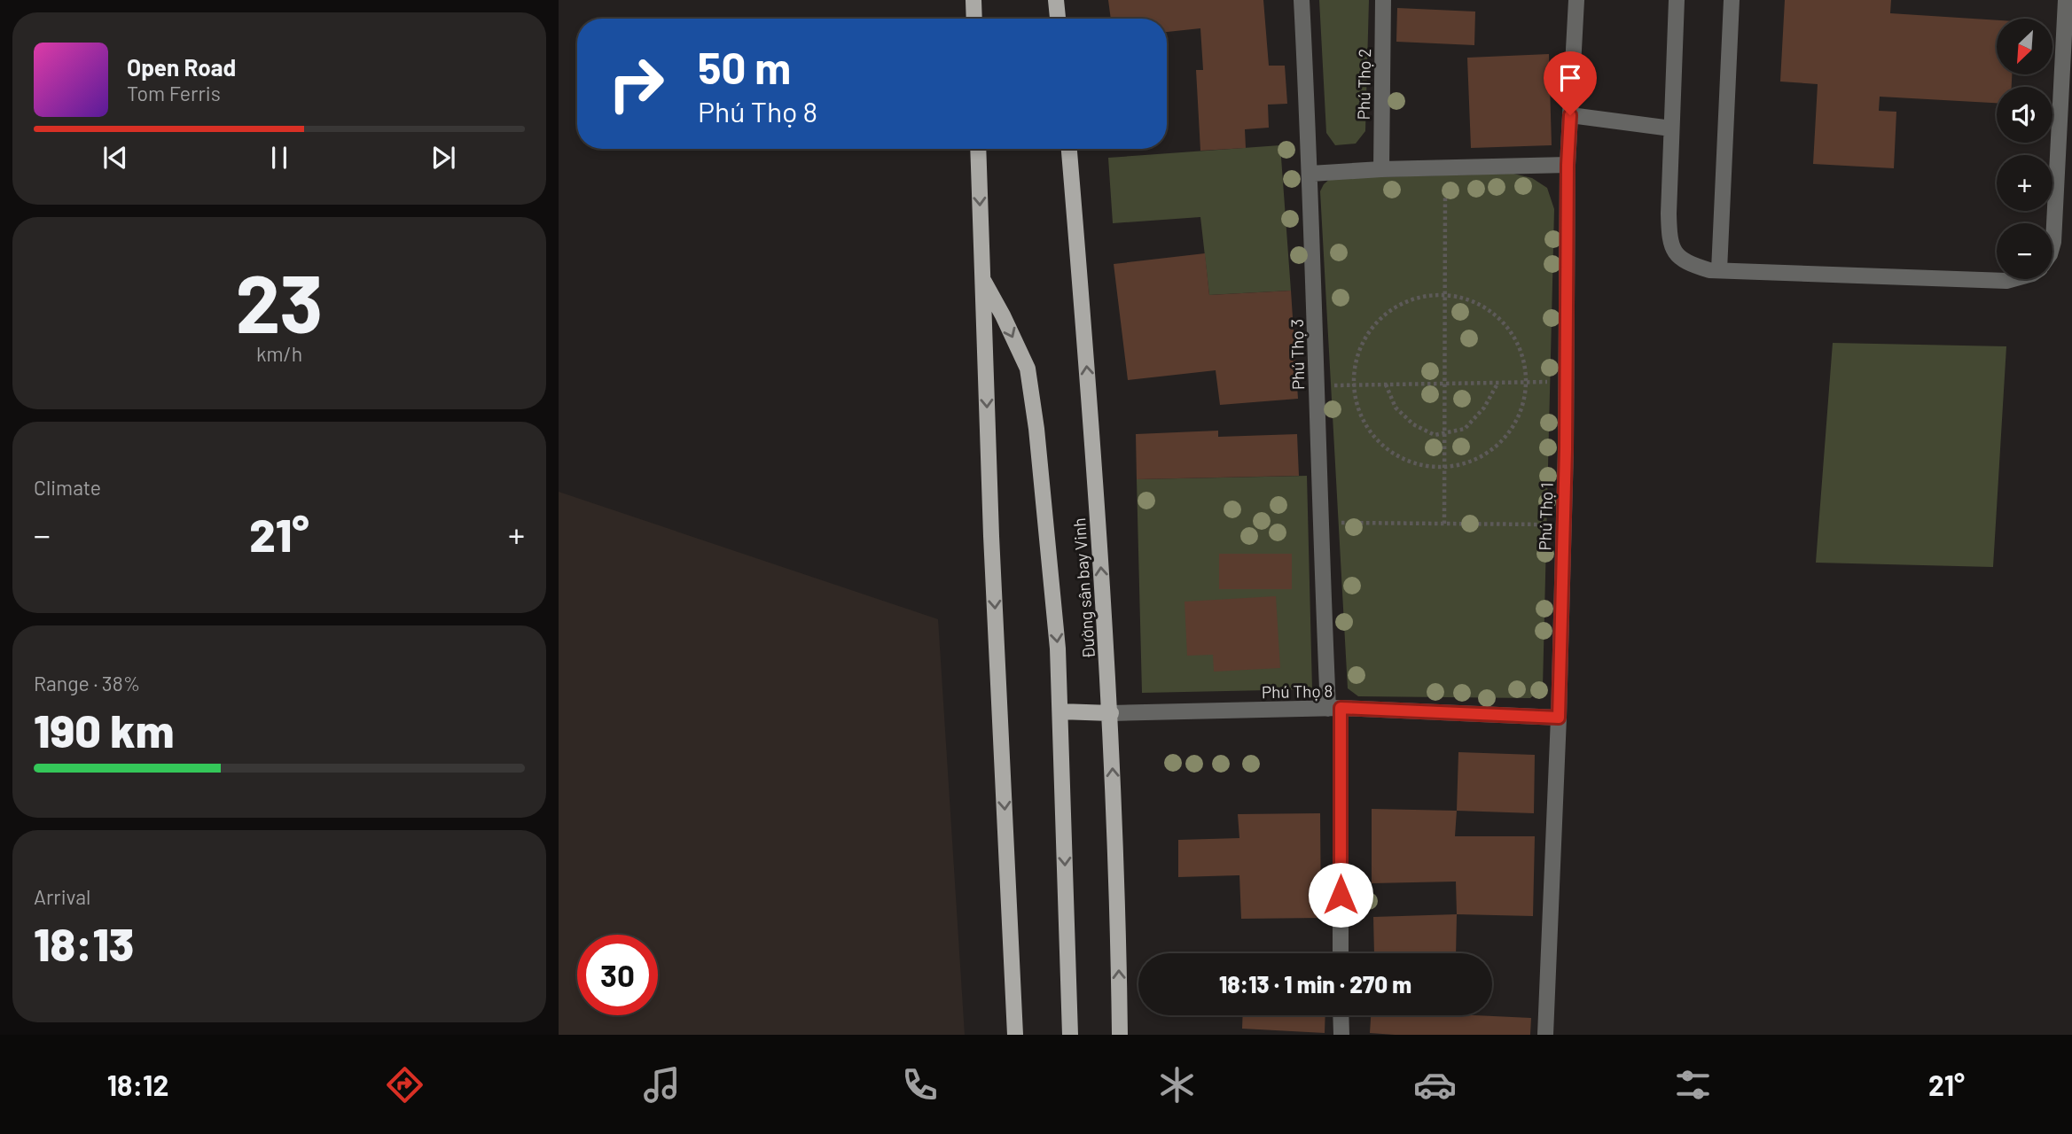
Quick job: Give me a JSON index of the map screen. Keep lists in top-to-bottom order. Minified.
{"streets":{"main road":["Đường sân bay Vinh"],"street":["Phú Thọ 2","Phú Thọ 3","Phú Thọ 1","Phú Thọ 8"]},"crossings":[["Phú Thọ 3","Phú Thọ 8"],["Phú Thọ 1","Phú Thọ 8"],["Đường sân bay Vinh","Phú Thọ 8"]],"north":"bottom left","page":{"map_buttons":["+","−"],"turn":["50 m","Phú Thọ 8"],"song":["Open Road","Tom Ferris"],"tile":[["23","km/h"],"Climate",["Range · 38%","190 km"],["Arrival","18:13"]],"heat":["−","21°","+"],"limit":"30","trip":"18:13 · 1 min · 270 m","tabs":["18:12","21°"]}}
